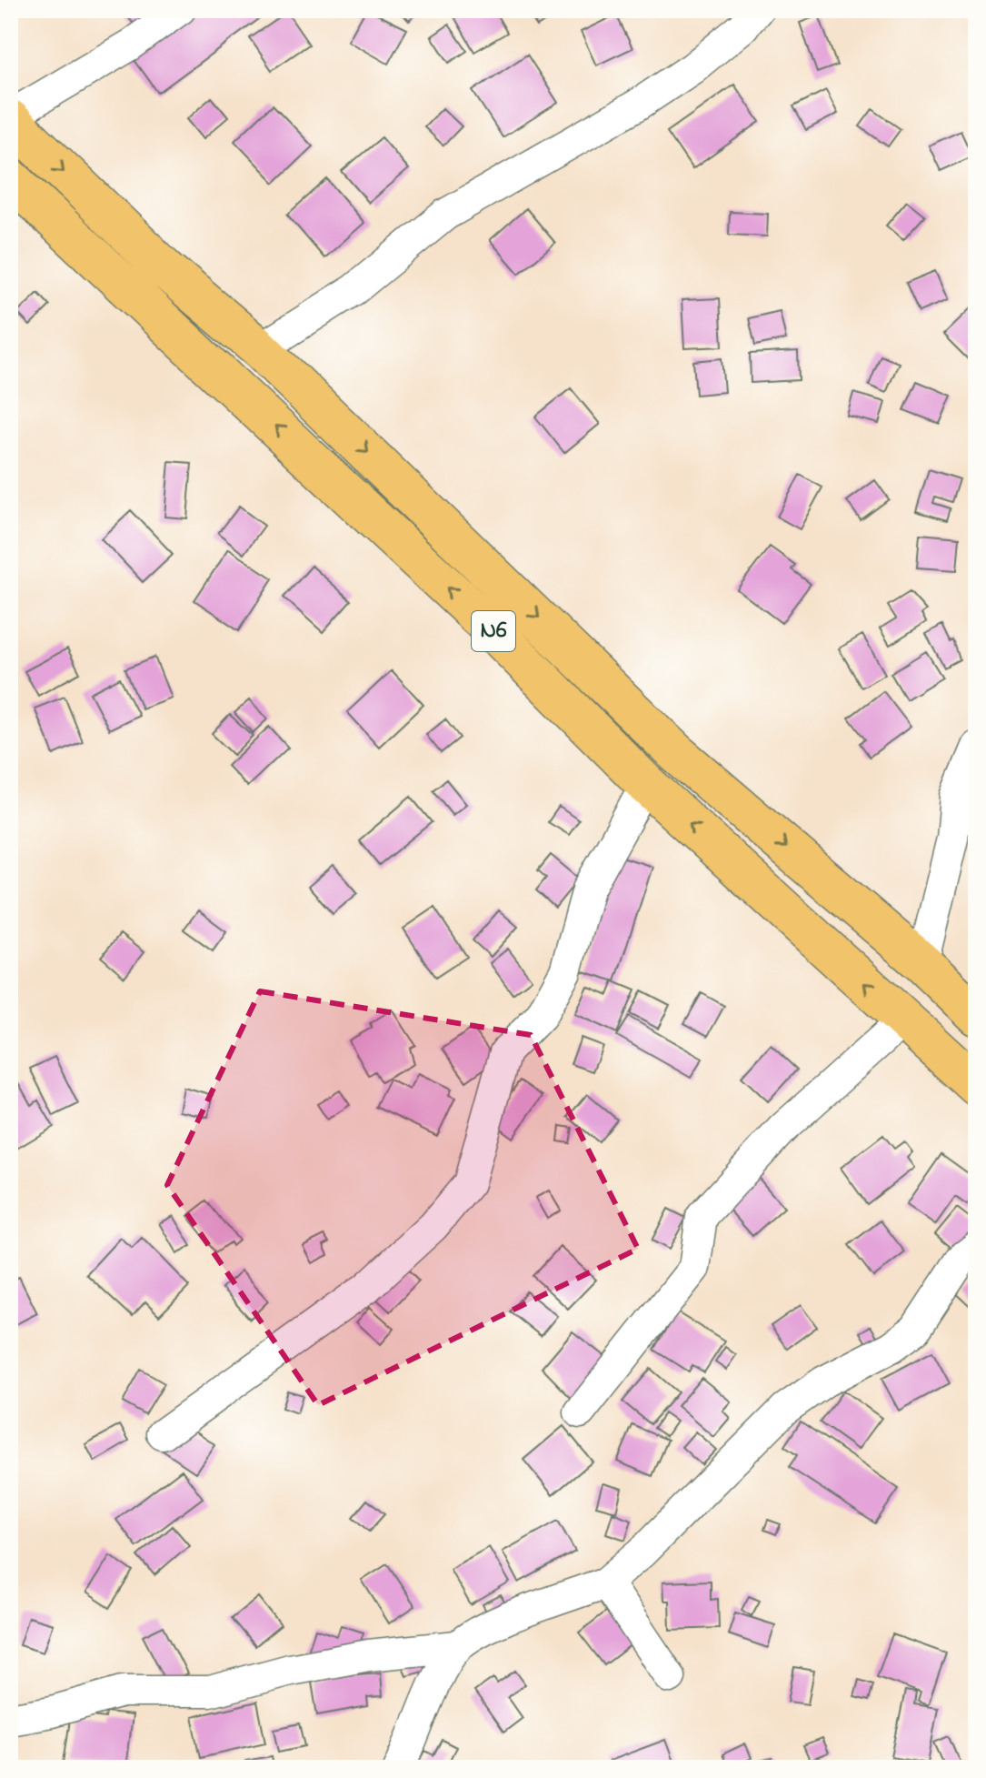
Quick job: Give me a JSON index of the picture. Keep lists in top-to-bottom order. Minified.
{"streets":{"highway":["N6"]}}
